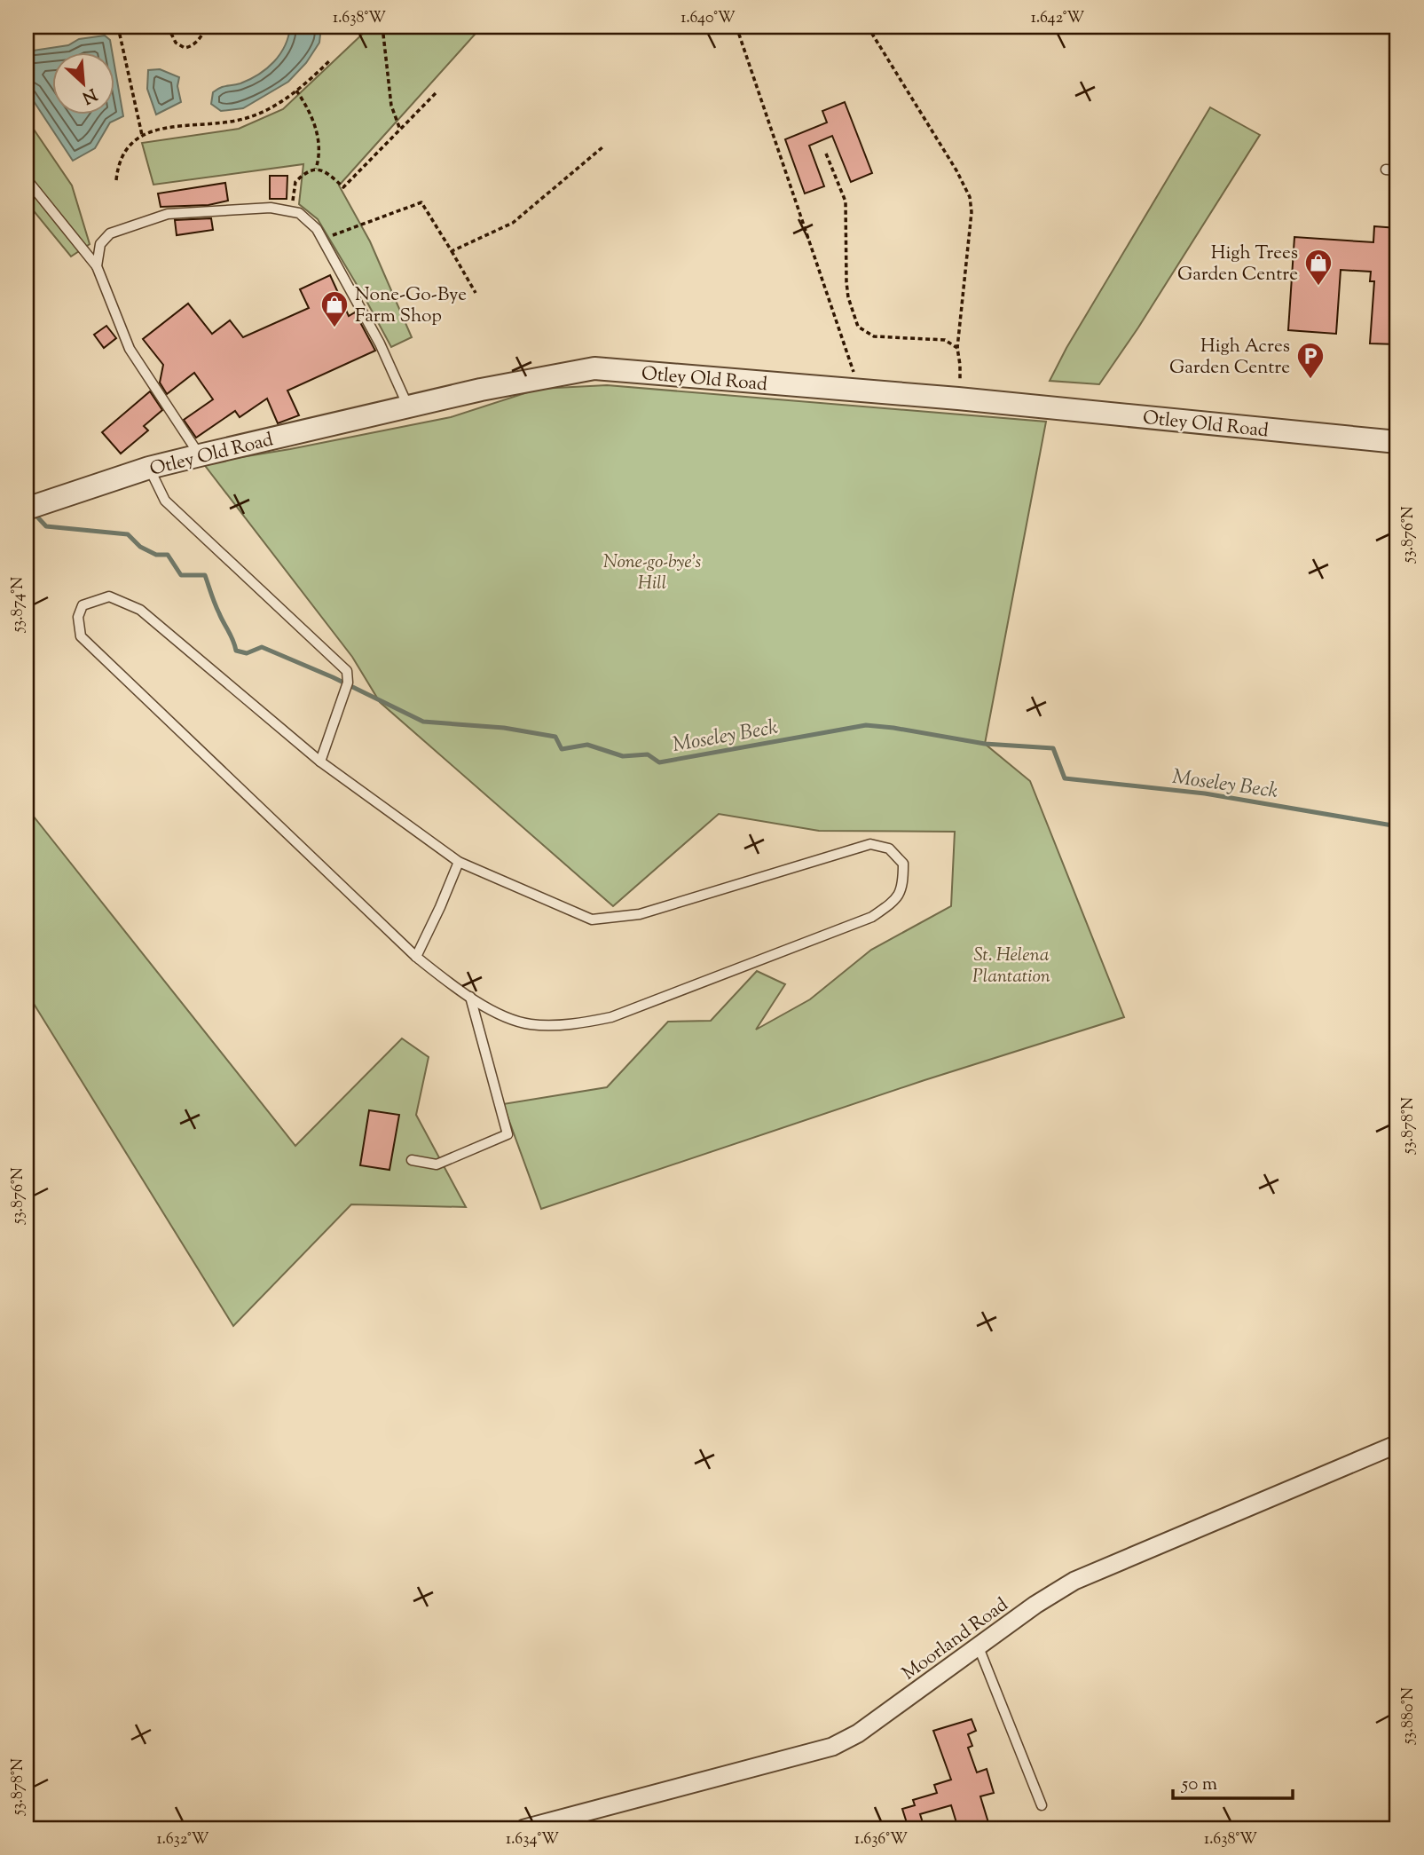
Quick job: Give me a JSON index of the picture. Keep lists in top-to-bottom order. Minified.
{"streets":{"street":["Otley Old Road","Moorland Road"]},"water":["Moseley Beck"],"parks":["None-go-bye's Hill","St. Helena Plantation"],"places":{"shop":["High Trees Garden Centre","None-Go-Bye Farm Shop"],"parking":["High Acres Garden Centre"]},"scale_bar":"50 m","north":"bottom right","coordinates":["1.638°W","1.640°W","1.642°W","53.876°N","53.874°N","53.878°N","53.880°N","1.632°W","1.634°W","1.636°W"]}
